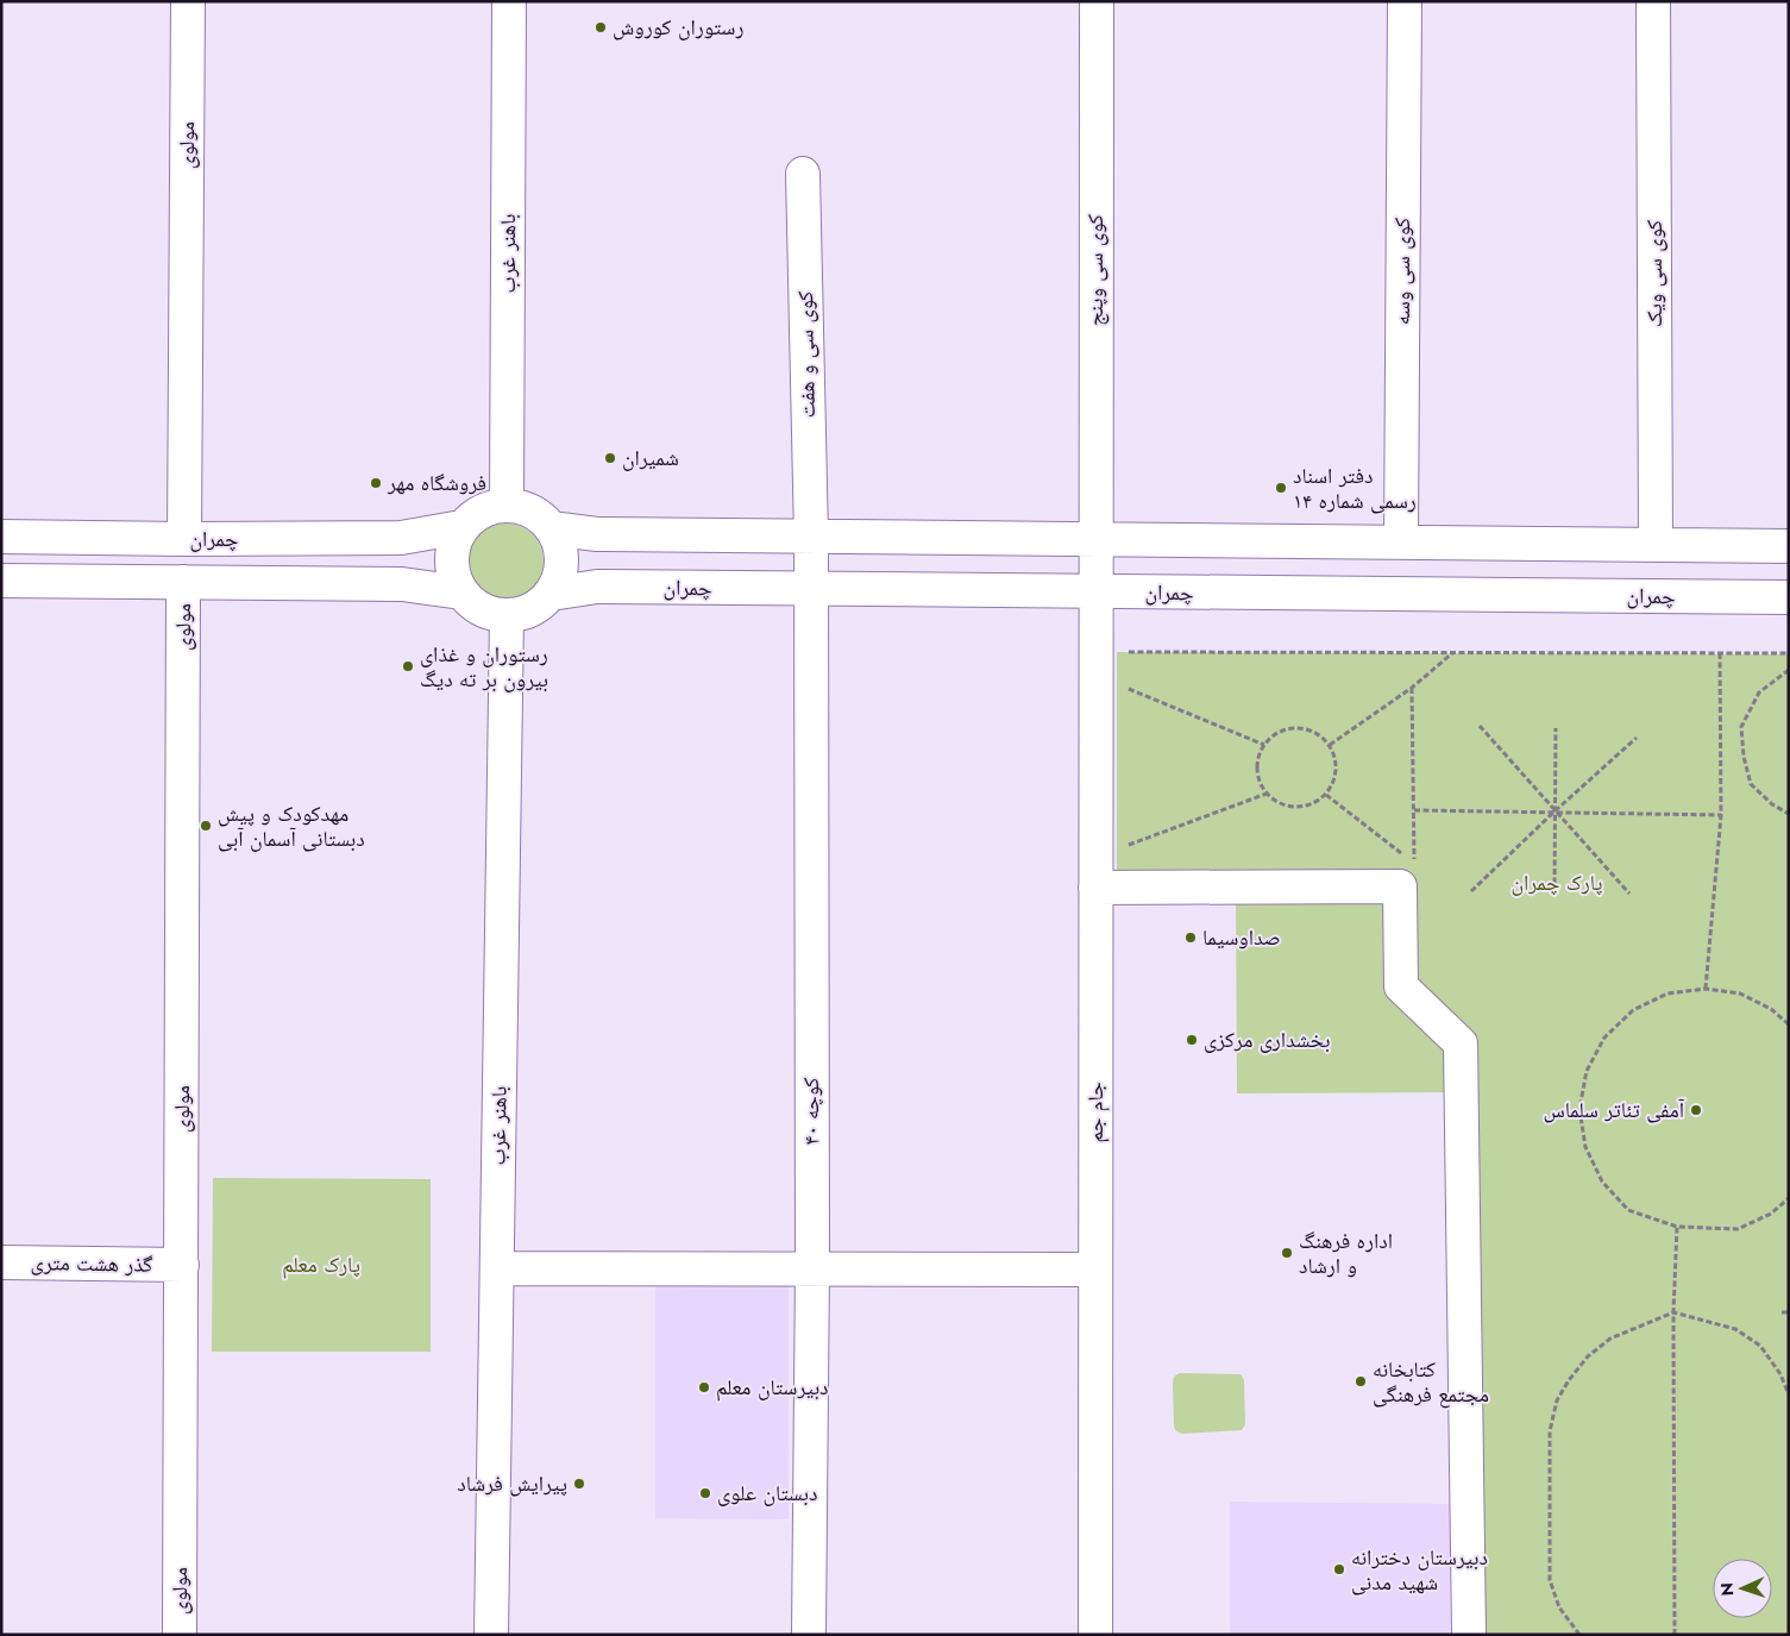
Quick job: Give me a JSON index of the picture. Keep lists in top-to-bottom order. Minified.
{"streets":{"street":["مولوی","باهنر غرب","کوی سی وپنج","کوی سی وسه","کوی سی ویک","کوی سی و هفت","چمران","کوچه ۴۰","جام جم","گذر هشت متری"]},"crossings":[["مولوی","چمران"],["مولوی","گذر هشت متری"],["باهنر غرب","چمران"],["کوی سی وپنج","چمران"],["کوی سی وپنج","جام جم"],["کوی سی و هفت","چمران"],["کوی سی و هفت","کوچه ۴۰"],["چمران","کوچه ۴۰"],["چمران","جام جم"]],"parks":["پارک چمران","پارک معلم"],"places":["رستوران کوروش","شمیران","فروشگاه مهر","دفتر اسناد رسمی شماره ۱۴","رستوران و غذای بیرون بر ته دیگ","مهدکودک و پیش دبستانی آسمان آبی","صداوسیما","بخشداری مرکزی","آمفی تئاتر سلماس","اداره فرهنگ و ارشاد","کتابخانه مجتمع فرهنگی","دبیرستان معلم","پیرایش فرشاد","دبستان علوی","دبیرستان دخترانه شهید مدنی"],"north":"left"}
